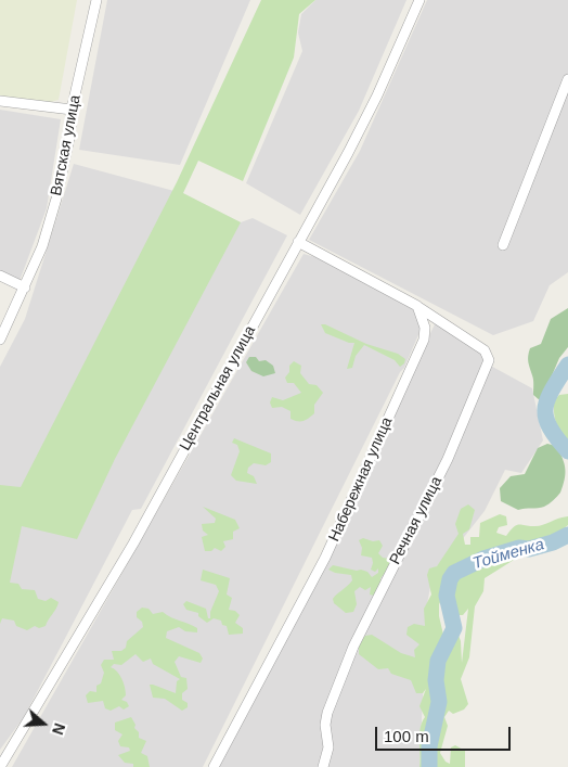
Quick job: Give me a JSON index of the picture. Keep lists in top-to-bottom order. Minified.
{"streets":{"street":["Вятская улица","Центральная улица","Набережная улица","Речная улица"]},"crossings":[["Набережная улица","Речная улица"]],"water":["Тойменка"],"scale_bar":"100 m","north":"right"}
